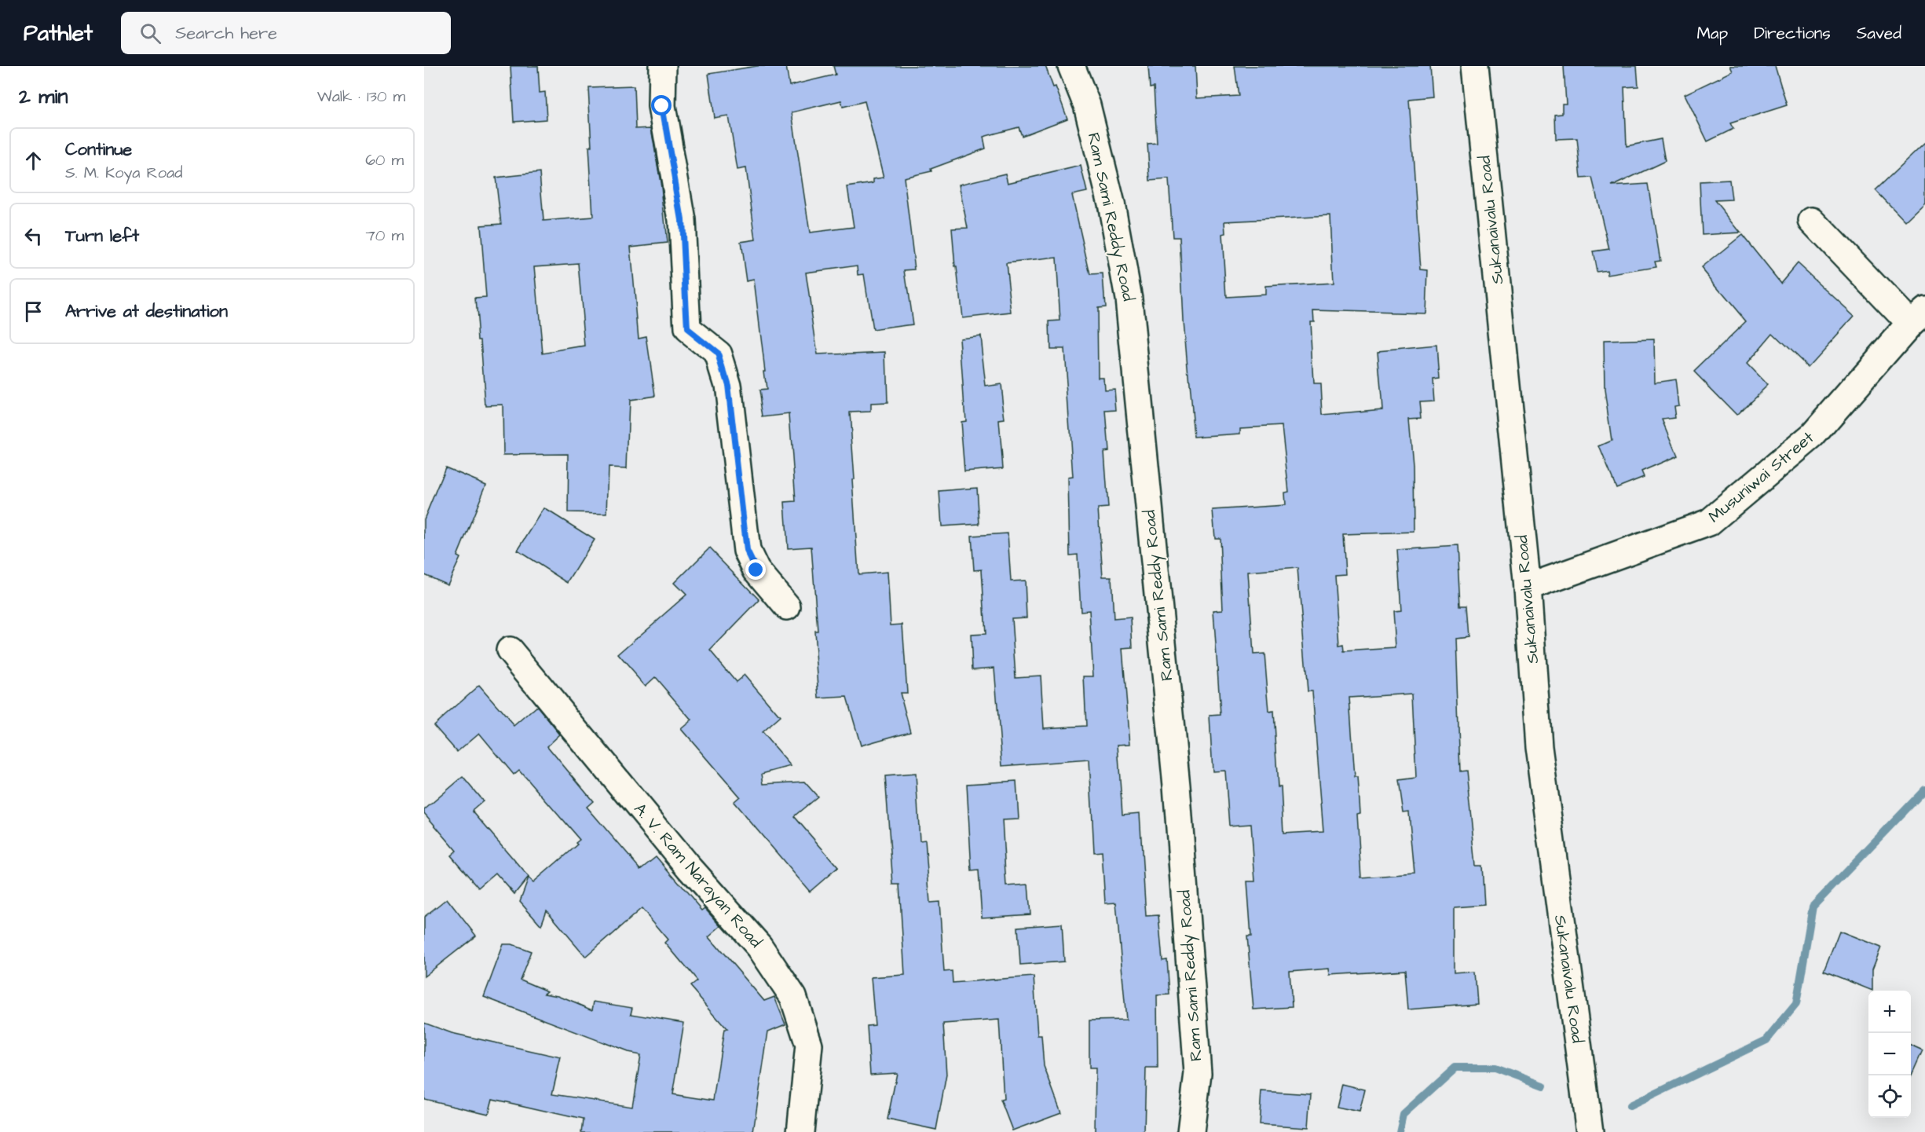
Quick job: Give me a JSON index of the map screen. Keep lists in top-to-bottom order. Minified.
{"streets":{"street":["Ram Sami Reddy Road","Sukanaivalu Road","Musuniwai Street","A. V. Ram Narayan Road"]},"crossings":[["Sukanaivalu Road","Musuniwai Street"]],"page":{"header":"Pathlet","search":"Search here","nav":["Map","Directions","Saved"],"heading":["2 min","Walk · 130 m"],"list":[["Continue","S. M. Koya Road","60 m"],["Turn left","70 m"],"Arrive at destination"],"map_buttons":["+","−"]}}
